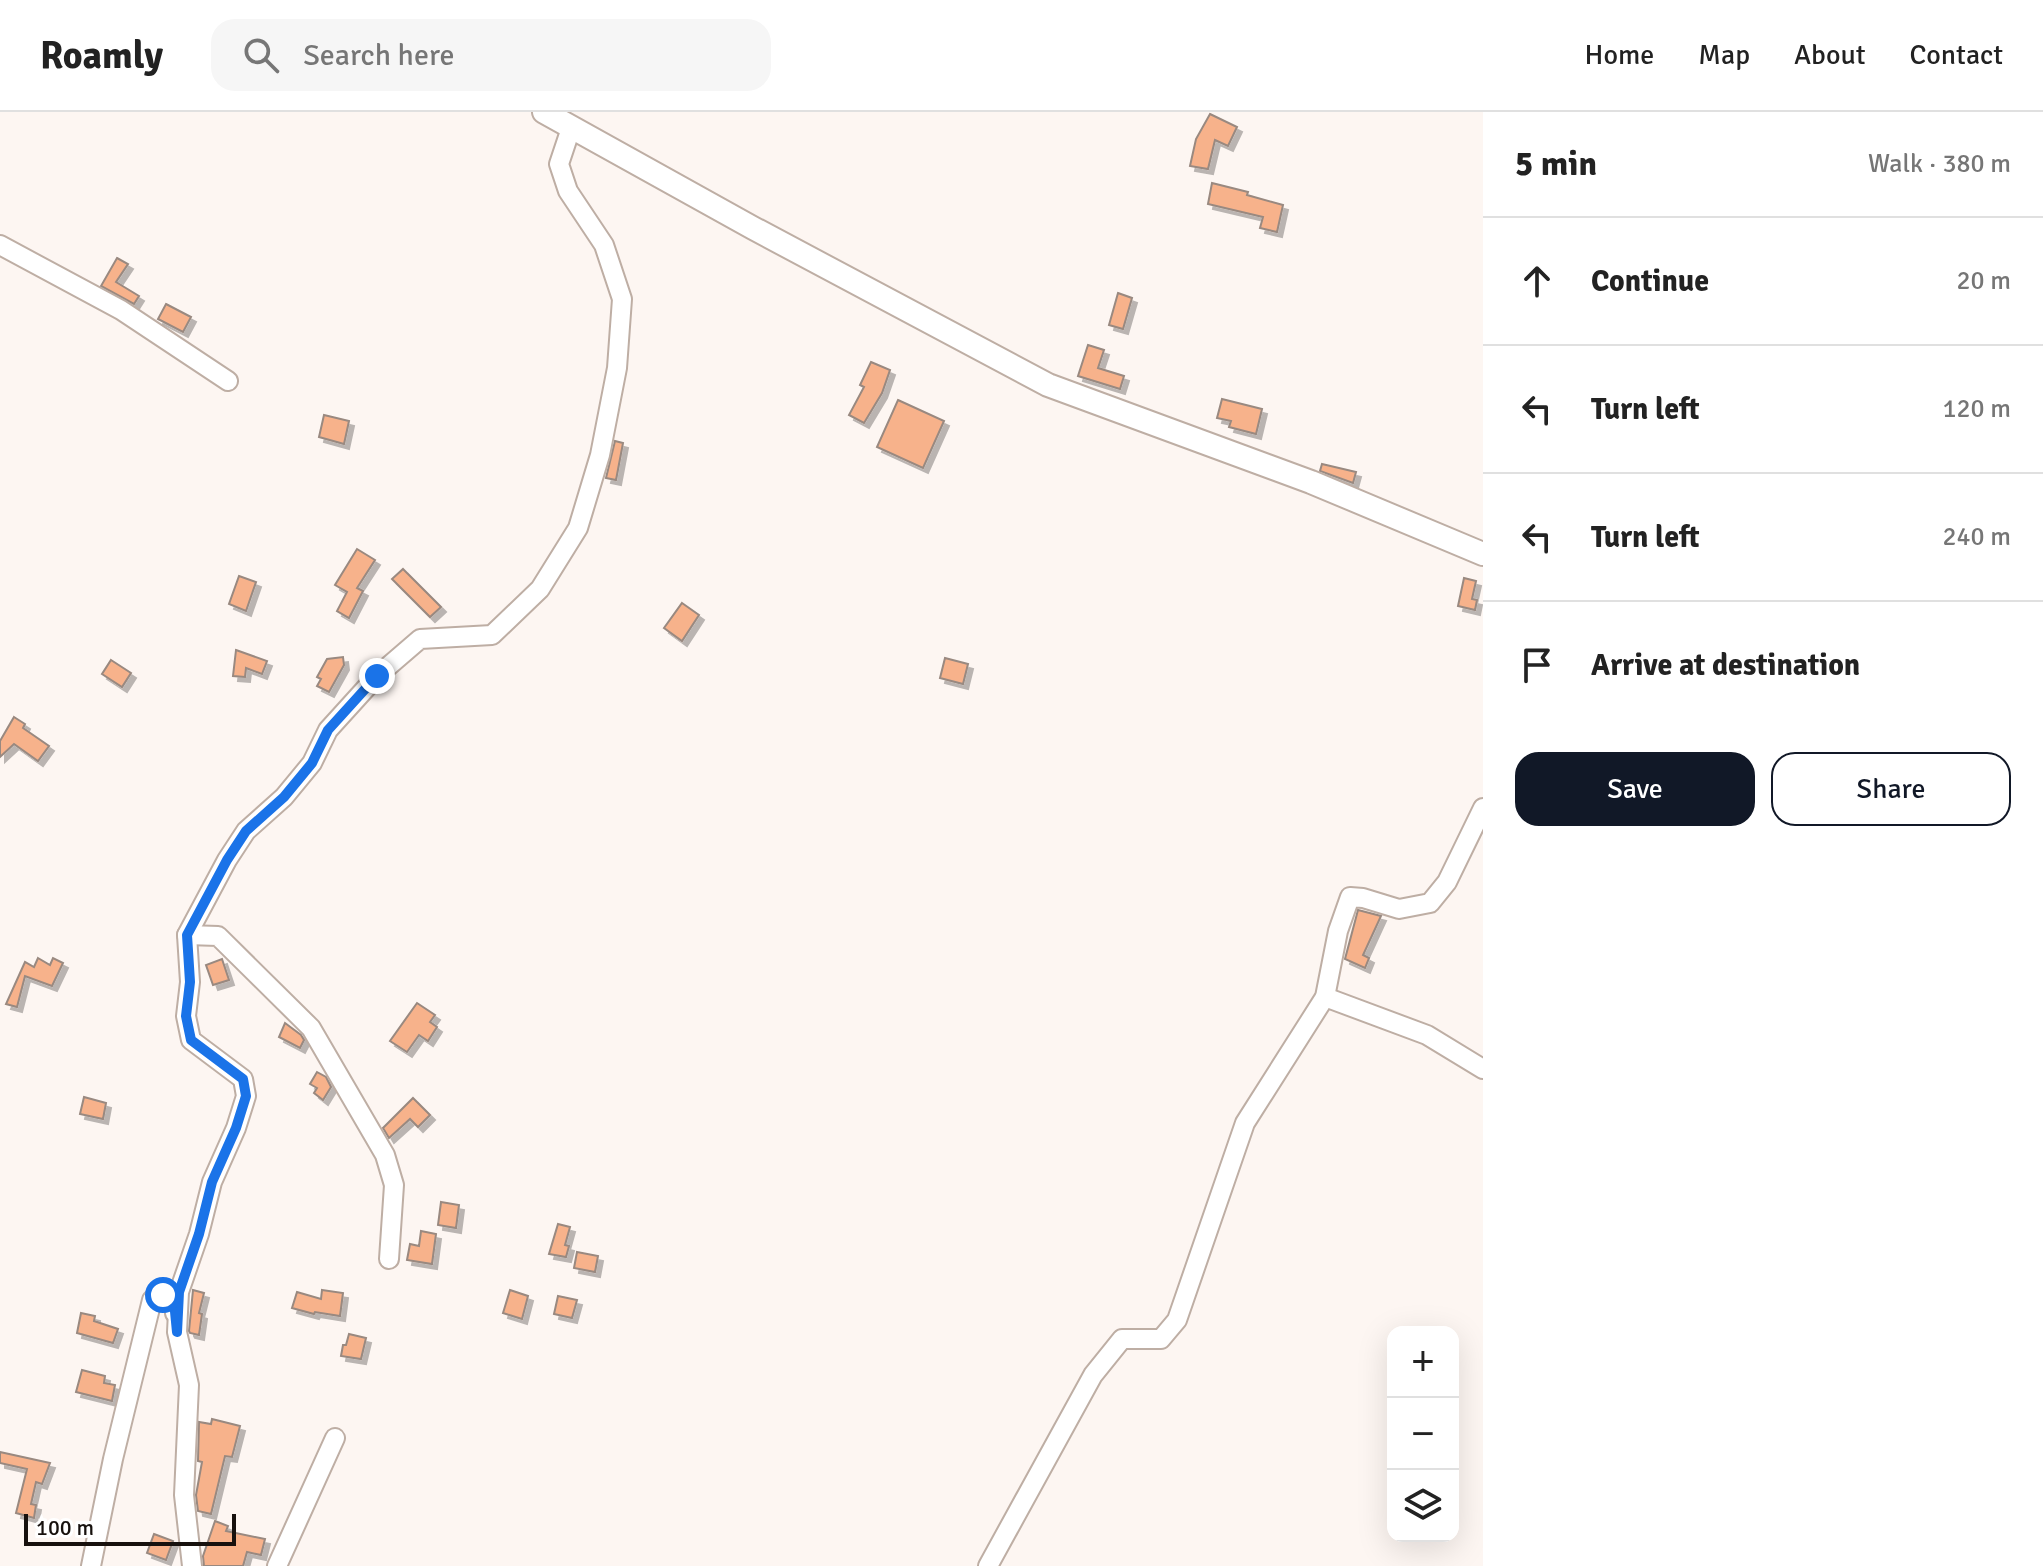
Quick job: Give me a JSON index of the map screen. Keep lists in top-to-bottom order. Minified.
{"scale_bar":"100 m","page":{"header":"Roamly","search":"Search here","nav":["Home","Map","About","Contact"],"heading":["5 min","Walk · 380 m"],"list":[["Continue","20 m"],["Turn left","120 m"],["Turn left","240 m"],"Arrive at destination"],"buttons":["Save","Share"],"map_buttons":["+","−"],"scale":"100 m"}}
